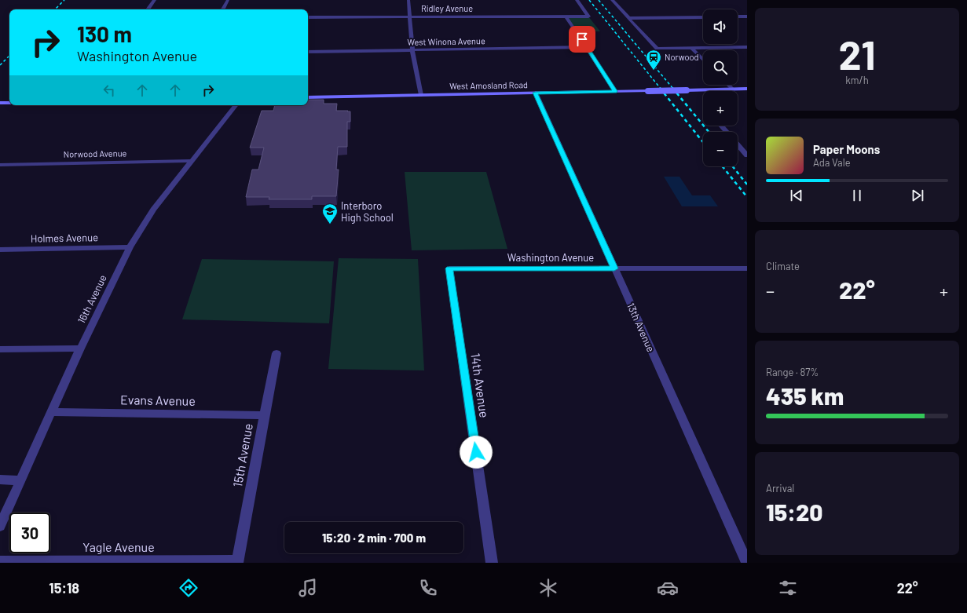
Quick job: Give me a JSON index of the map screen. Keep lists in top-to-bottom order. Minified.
{"streets":{"street":["Ridley Avenue","West Winona Avenue","West Amosland Road","Norwood Avenue","Holmes Avenue","Washington Avenue","16th Avenue","13th Avenue","14th Avenue","Evans Avenue","15th Avenue","Yagle Avenue"]},"crossings":[["West Amosland Road","13th Avenue"],["Norwood Avenue","16th Avenue"],["Holmes Avenue","16th Avenue"],["Washington Avenue","13th Avenue"],["Washington Avenue","14th Avenue"],["16th Avenue","Evans Avenue"],["Evans Avenue","15th Avenue"],["15th Avenue","Yagle Avenue"]],"places":{"station":["Norwood"],"school or university":["Interboro High School"]},"page":{"tile":[["21","km/h"],"Climate",["Range · 87%","435 km"],["Arrival","15:20"]],"map_buttons":["+","−"],"turn":["130 m","Washington Avenue"],"song":["Paper Moons","Ada Vale"],"heat":["−","22°","+"],"limit":"30","trip":"15:20 · 2 min · 700 m","tabs":["15:18","22°"]}}
